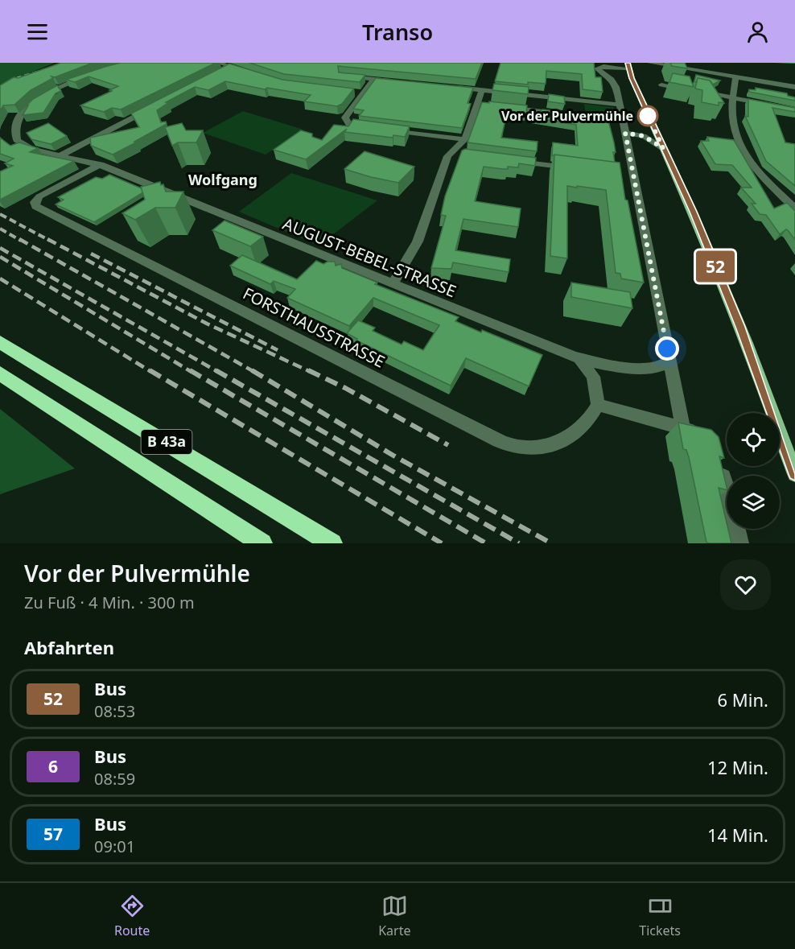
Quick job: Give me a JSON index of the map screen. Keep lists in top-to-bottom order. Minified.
{"streets":{"highway":["B 43a"],"street":["AUGUST-BEBEL-STRASSE","FORSTHAUSSTRASSE"]},"crossings":[["AUGUST-BEBEL-STRASSE","FORSTHAUSSTRASSE"]],"districts":["Wolfgang"],"places":["Vor der Pulvermühle"],"lines":["bus line 52"],"page":{"header":"Transo","on_map":"52","heading":[["Vor der Pulvermühle","Zu Fuß · 4 Min. · 300 m"],"Abfahrten"],"list":[{"mark":"52","name":"Bus","note":"08:53","value":"6 Min."},{"mark":"6","name":"Bus","note":"08:59","value":"12 Min."},{"mark":"57","name":"Bus","note":"09:01","value":"14 Min."}],"tabs":["Route","Karte","Tickets"]}}
